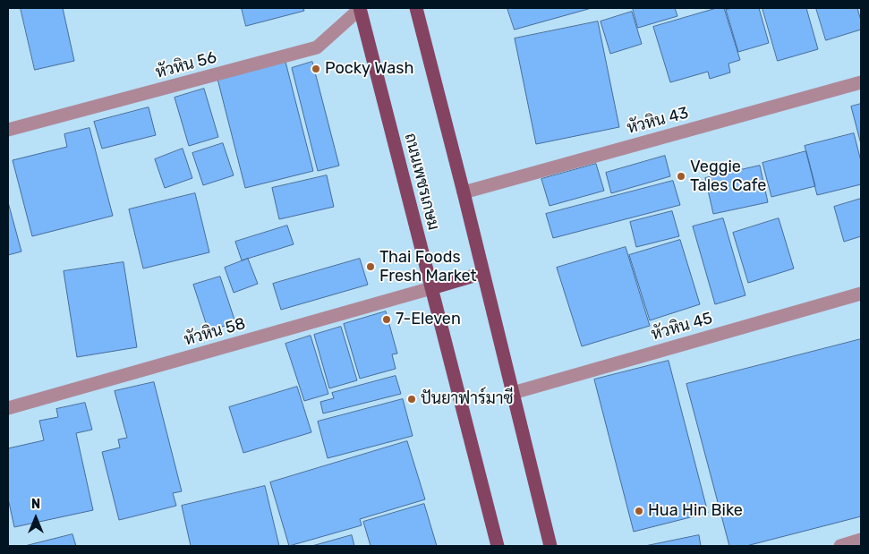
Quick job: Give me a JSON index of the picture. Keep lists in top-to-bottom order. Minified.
{"streets":{"main road":["ถนนเพชรเกษม"],"street":["หัวหิน 56","หัวหิน 43","หัวหิน 45","หัวหิน 58"]},"crossings":[["หัวหิน 56","ถนนเพชรเกษม"],["ถนนเพชรเกษม","หัวหิน 58"]],"places":["Pocky Wash","Veggie Tales Cafe","Thai Foods Fresh Market","7-Eleven","ปันยาฟาร์มาซี","Hua Hin Bike"],"north":"top"}
